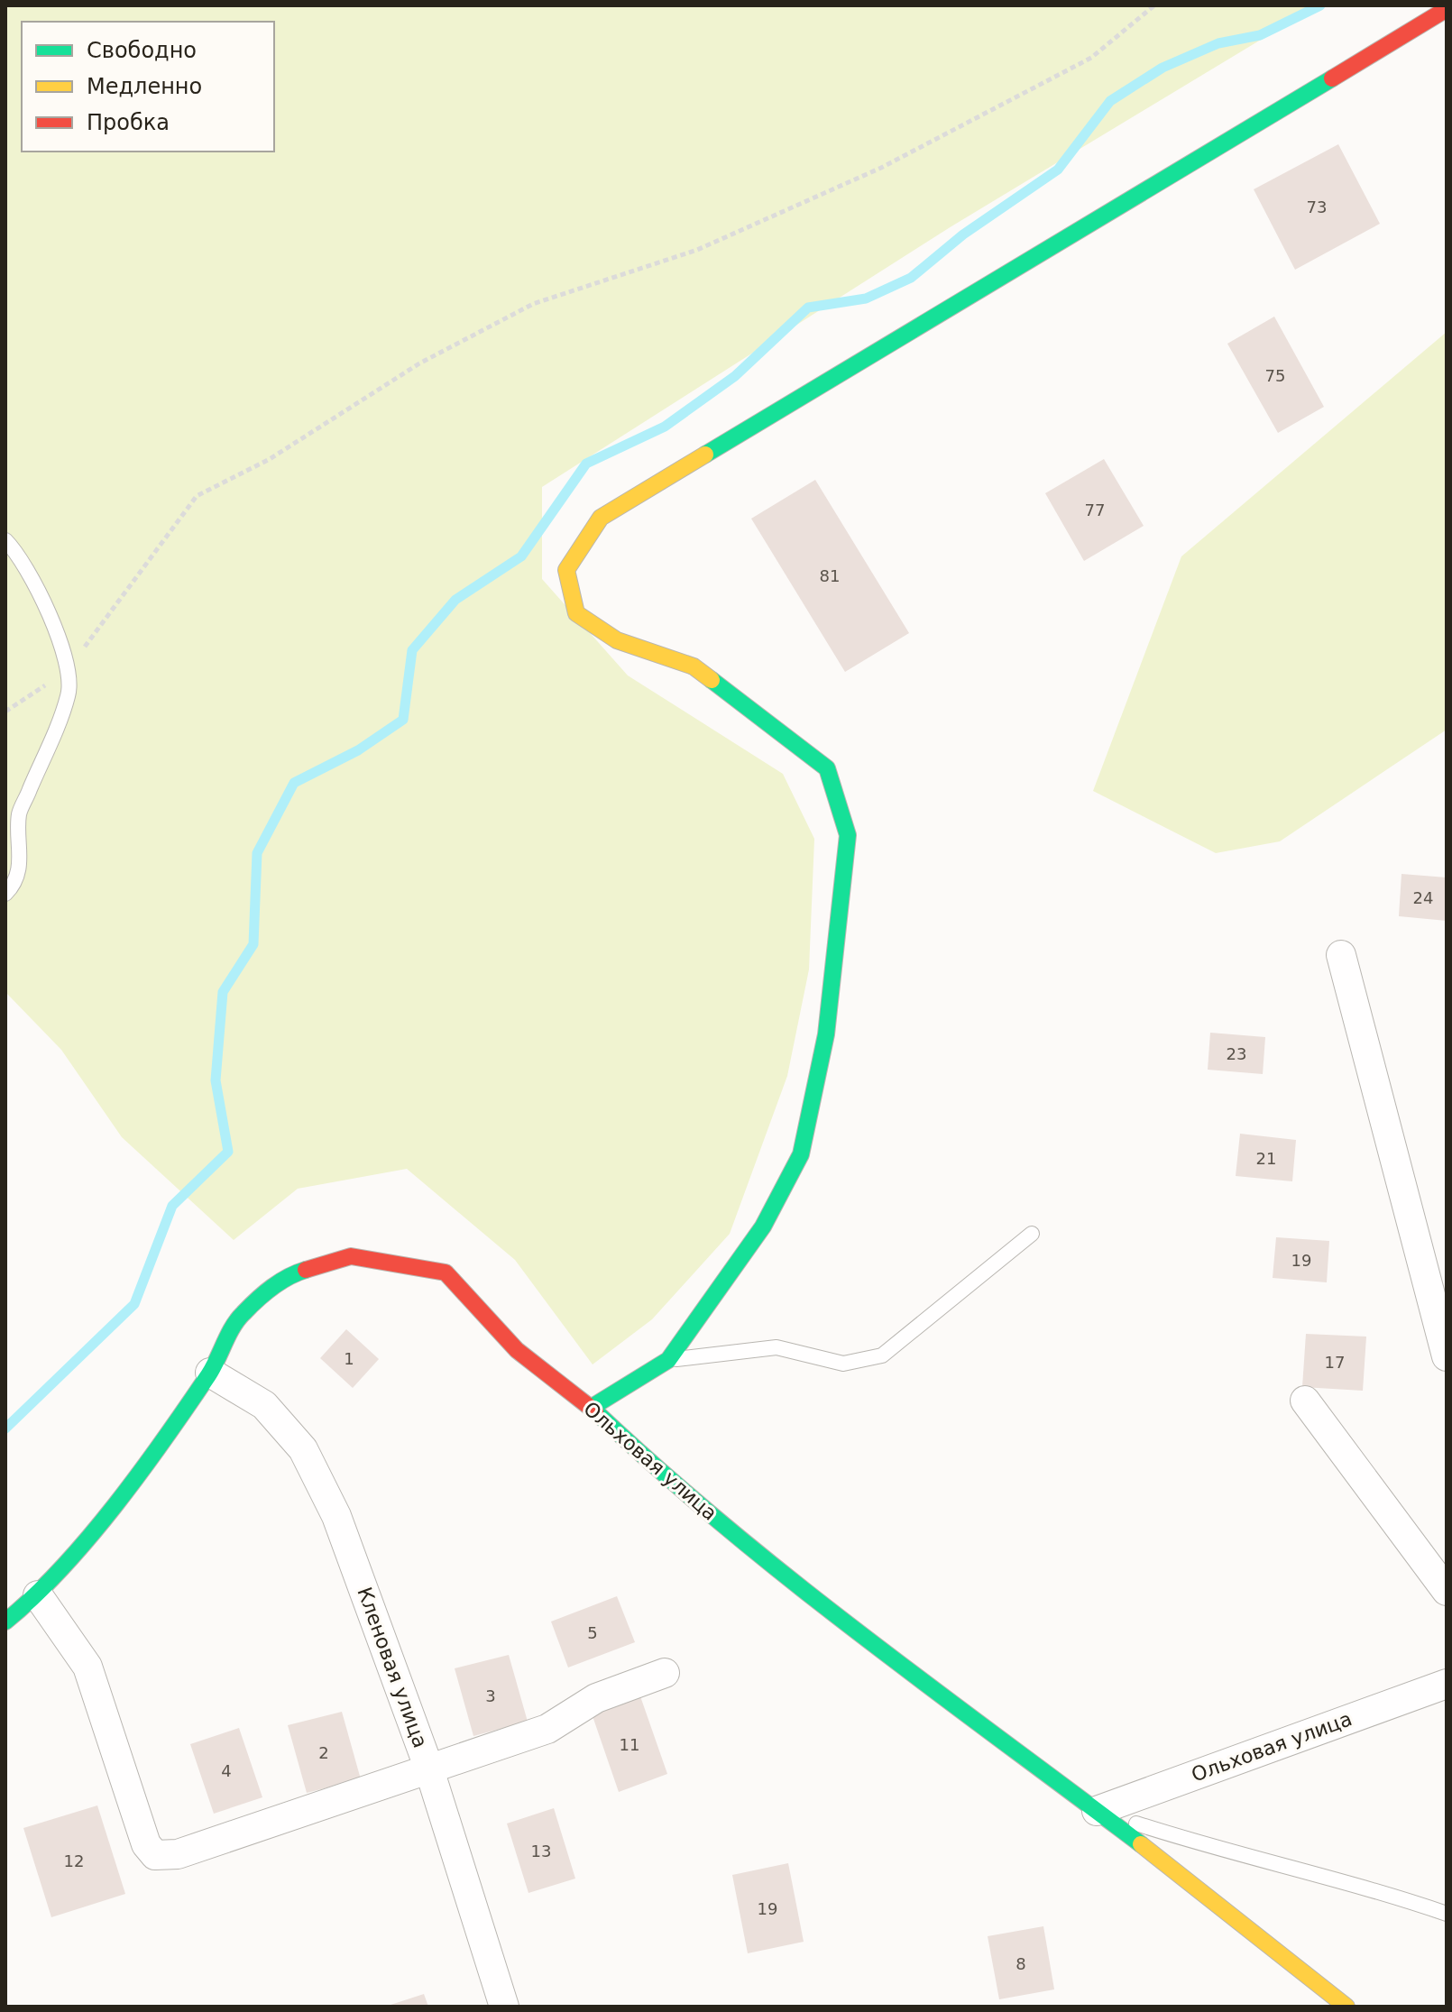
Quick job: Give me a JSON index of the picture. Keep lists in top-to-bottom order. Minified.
{"streets":{"street":["Ольховая улица","Кленовая улица"]},"crossings":[["Ольховая улица","Кленовая улица"]],"house_numbers":["73","75","77","81","24","23","21","19","1","17","5","3","11","2","4","13","12","19","8"],"legend":["Свободно","Медленно","Пробка"]}
